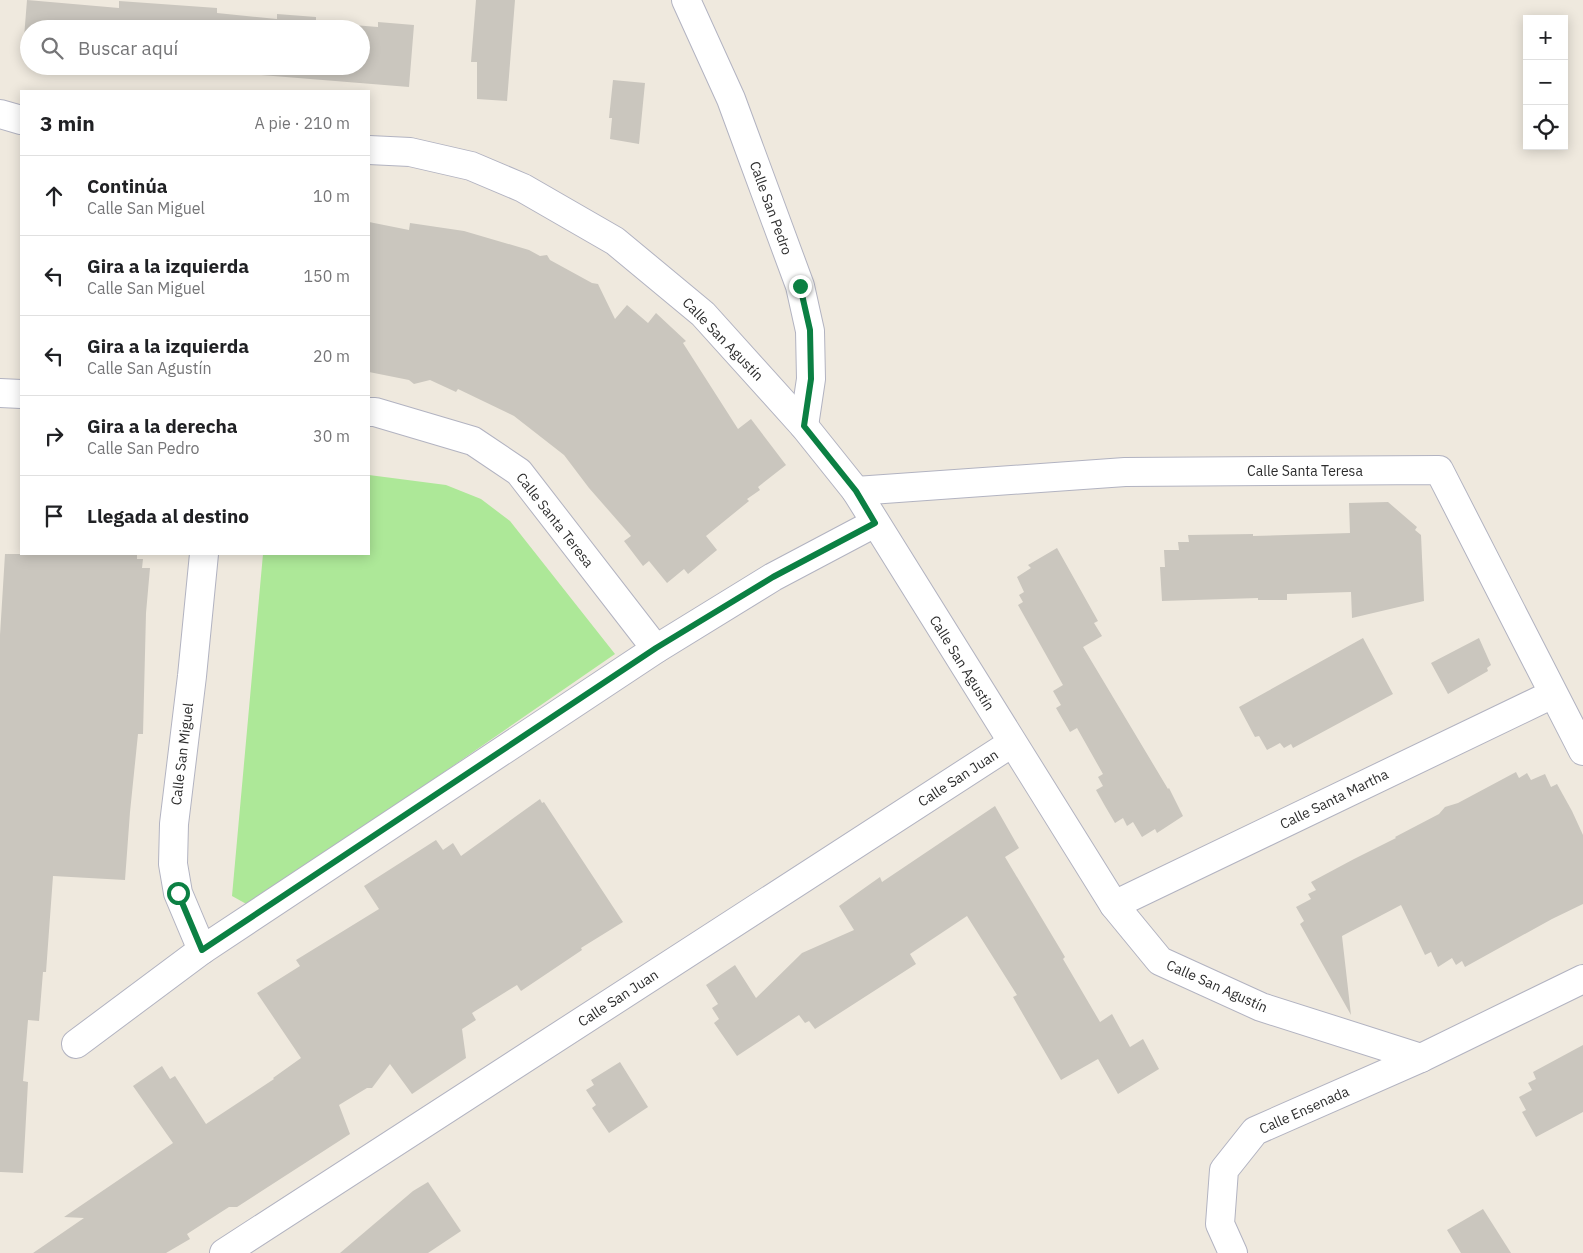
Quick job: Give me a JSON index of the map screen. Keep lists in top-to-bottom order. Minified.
{"streets":{"street":["Calle San Pedro","Calle San Agustín","Calle Santa Teresa","Calle San Miguel","Calle San Juan","Calle Santa Martha","Calle Ensenada"]},"crossings":[["Calle San Pedro","Calle San Agustín"],["Calle San Agustín","Calle Santa Teresa"],["Calle San Agustín","Calle San Juan"],["Calle San Agustín","Calle Santa Martha"],["Calle San Agustín","Calle Ensenada"],["Calle Santa Teresa","Calle Santa Martha"]],"page":{"map_buttons":["+","−"],"search":"Buscar aquí","heading":["3 min","A pie · 210 m"],"list":[["Continúa","Calle San Miguel","10 m"],["Gira a la izquierda","Calle San Miguel","150 m"],["Gira a la izquierda","Calle San Agustín","20 m"],["Gira a la derecha","Calle San Pedro","30 m"],"Llegada al destino"]}}
